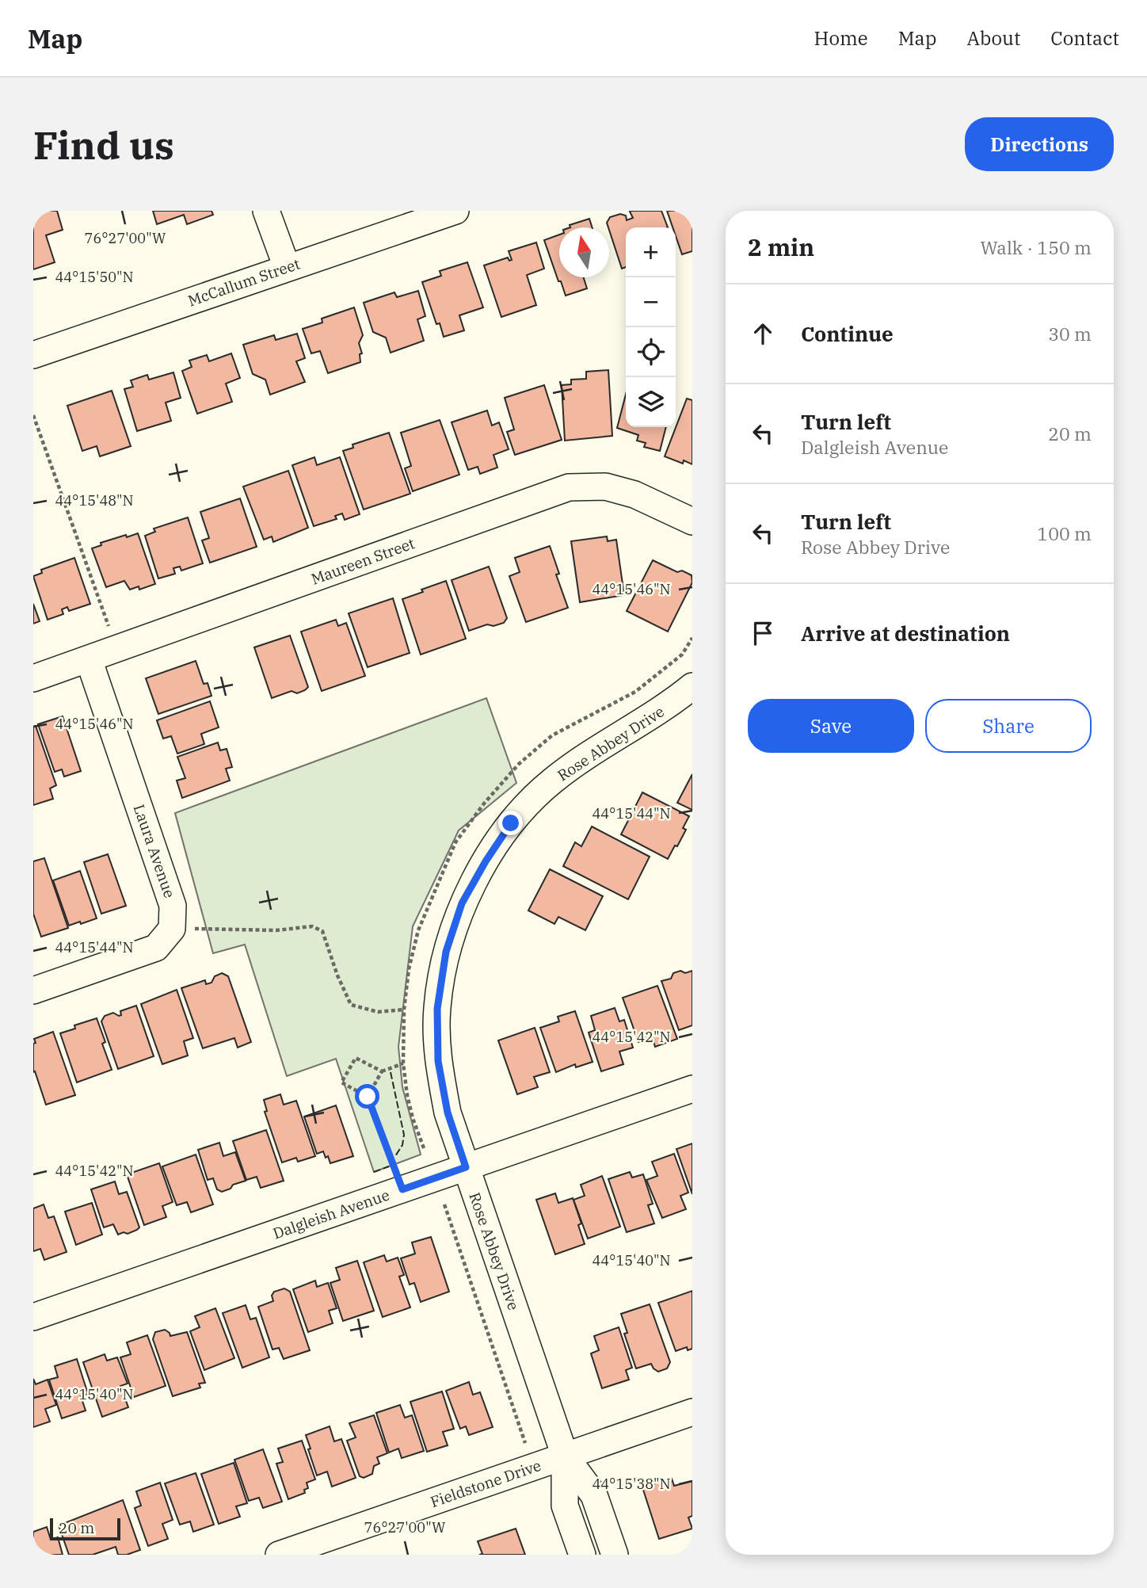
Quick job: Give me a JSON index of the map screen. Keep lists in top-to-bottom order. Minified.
{"streets":{"street":["McCallum Street","Maureen Street","Rose Abbey Drive","Laura Avenue","Dalgleish Avenue","Fieldstone Drive"]},"crossings":[["Maureen Street","Laura Avenue"],["Rose Abbey Drive","Dalgleish Avenue"],["Rose Abbey Drive","Fieldstone Drive"]],"scale_bar":"20 m","north":"top","page":{"header":"Map","nav":["Home","Map","About","Contact"],"buttons":["Directions",["Save","Share"]],"title":"Find us","heading":["2 min","Walk · 150 m"],"map_buttons":["+","−"],"list":[["Continue","30 m"],["Turn left","Dalgleish Avenue","20 m"],["Turn left","Rose Abbey Drive","100 m"],"Arrive at destination"],"scale":"20 m"},"coordinates":["76°27'00\"W","44°15'50\"N","44°15'48\"N","44°15'46\"N","44°15'44\"N","44°15'42\"N","44°15'40\"N","44°15'38\"N"]}
